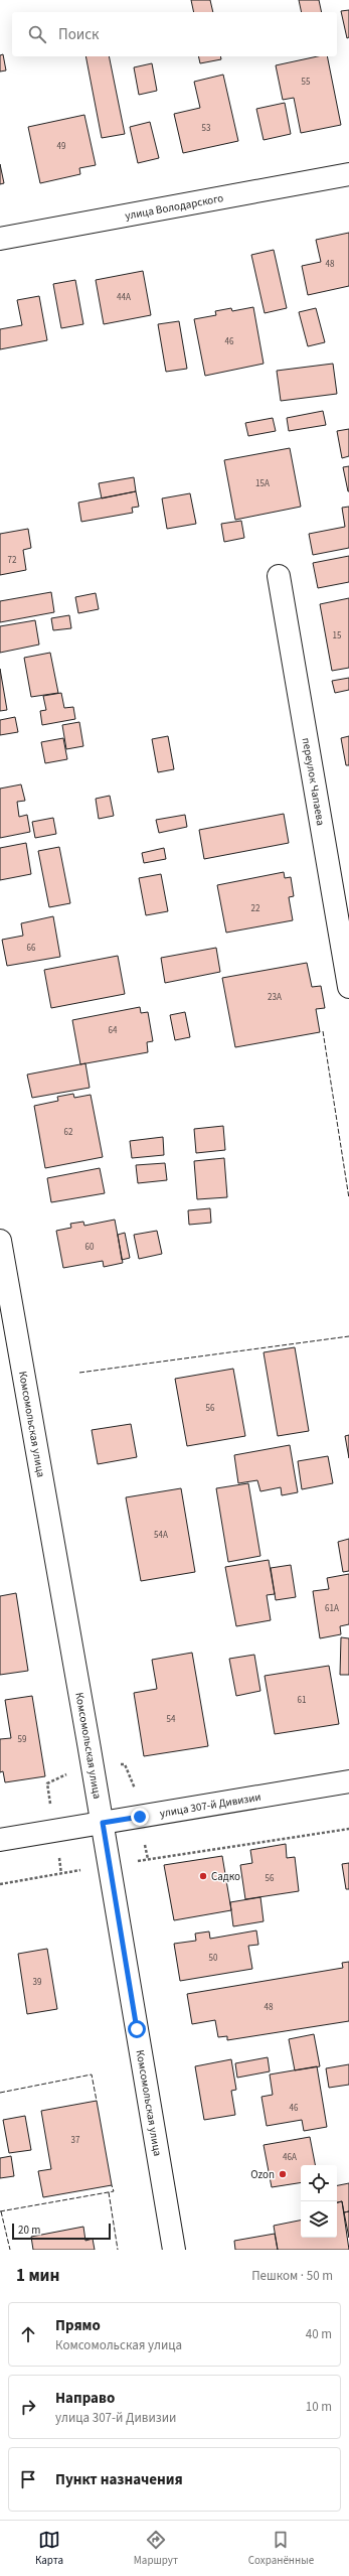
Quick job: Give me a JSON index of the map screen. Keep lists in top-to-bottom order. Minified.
{"streets":{"street":["улица Володарского","переулок Чапаева","Комсомольская улица","улица 307-й Дивизии"]},"crossings":[["Комсомольская улица","улица 307-й Дивизии"]],"places":["Садко","Ozon"],"house_numbers":["55","53","49","48","44А","46","15А","72","15","22","66","23А","64","62","60","56","54А","61А","61","54","59","56","50","39","48","46","37","46А"],"scale_bar":"20 m","page":{"search":"Поиск","scale":"20 m","heading":["1 мин","Пешком · 50 m"],"list":[["Прямо","Комсомольская улица","40 m"],["Направо","улица 307-й Дивизии","10 m"],"Пункт назначения"],"nav":["Карта","Маршрут","Сохранённые"]}}
